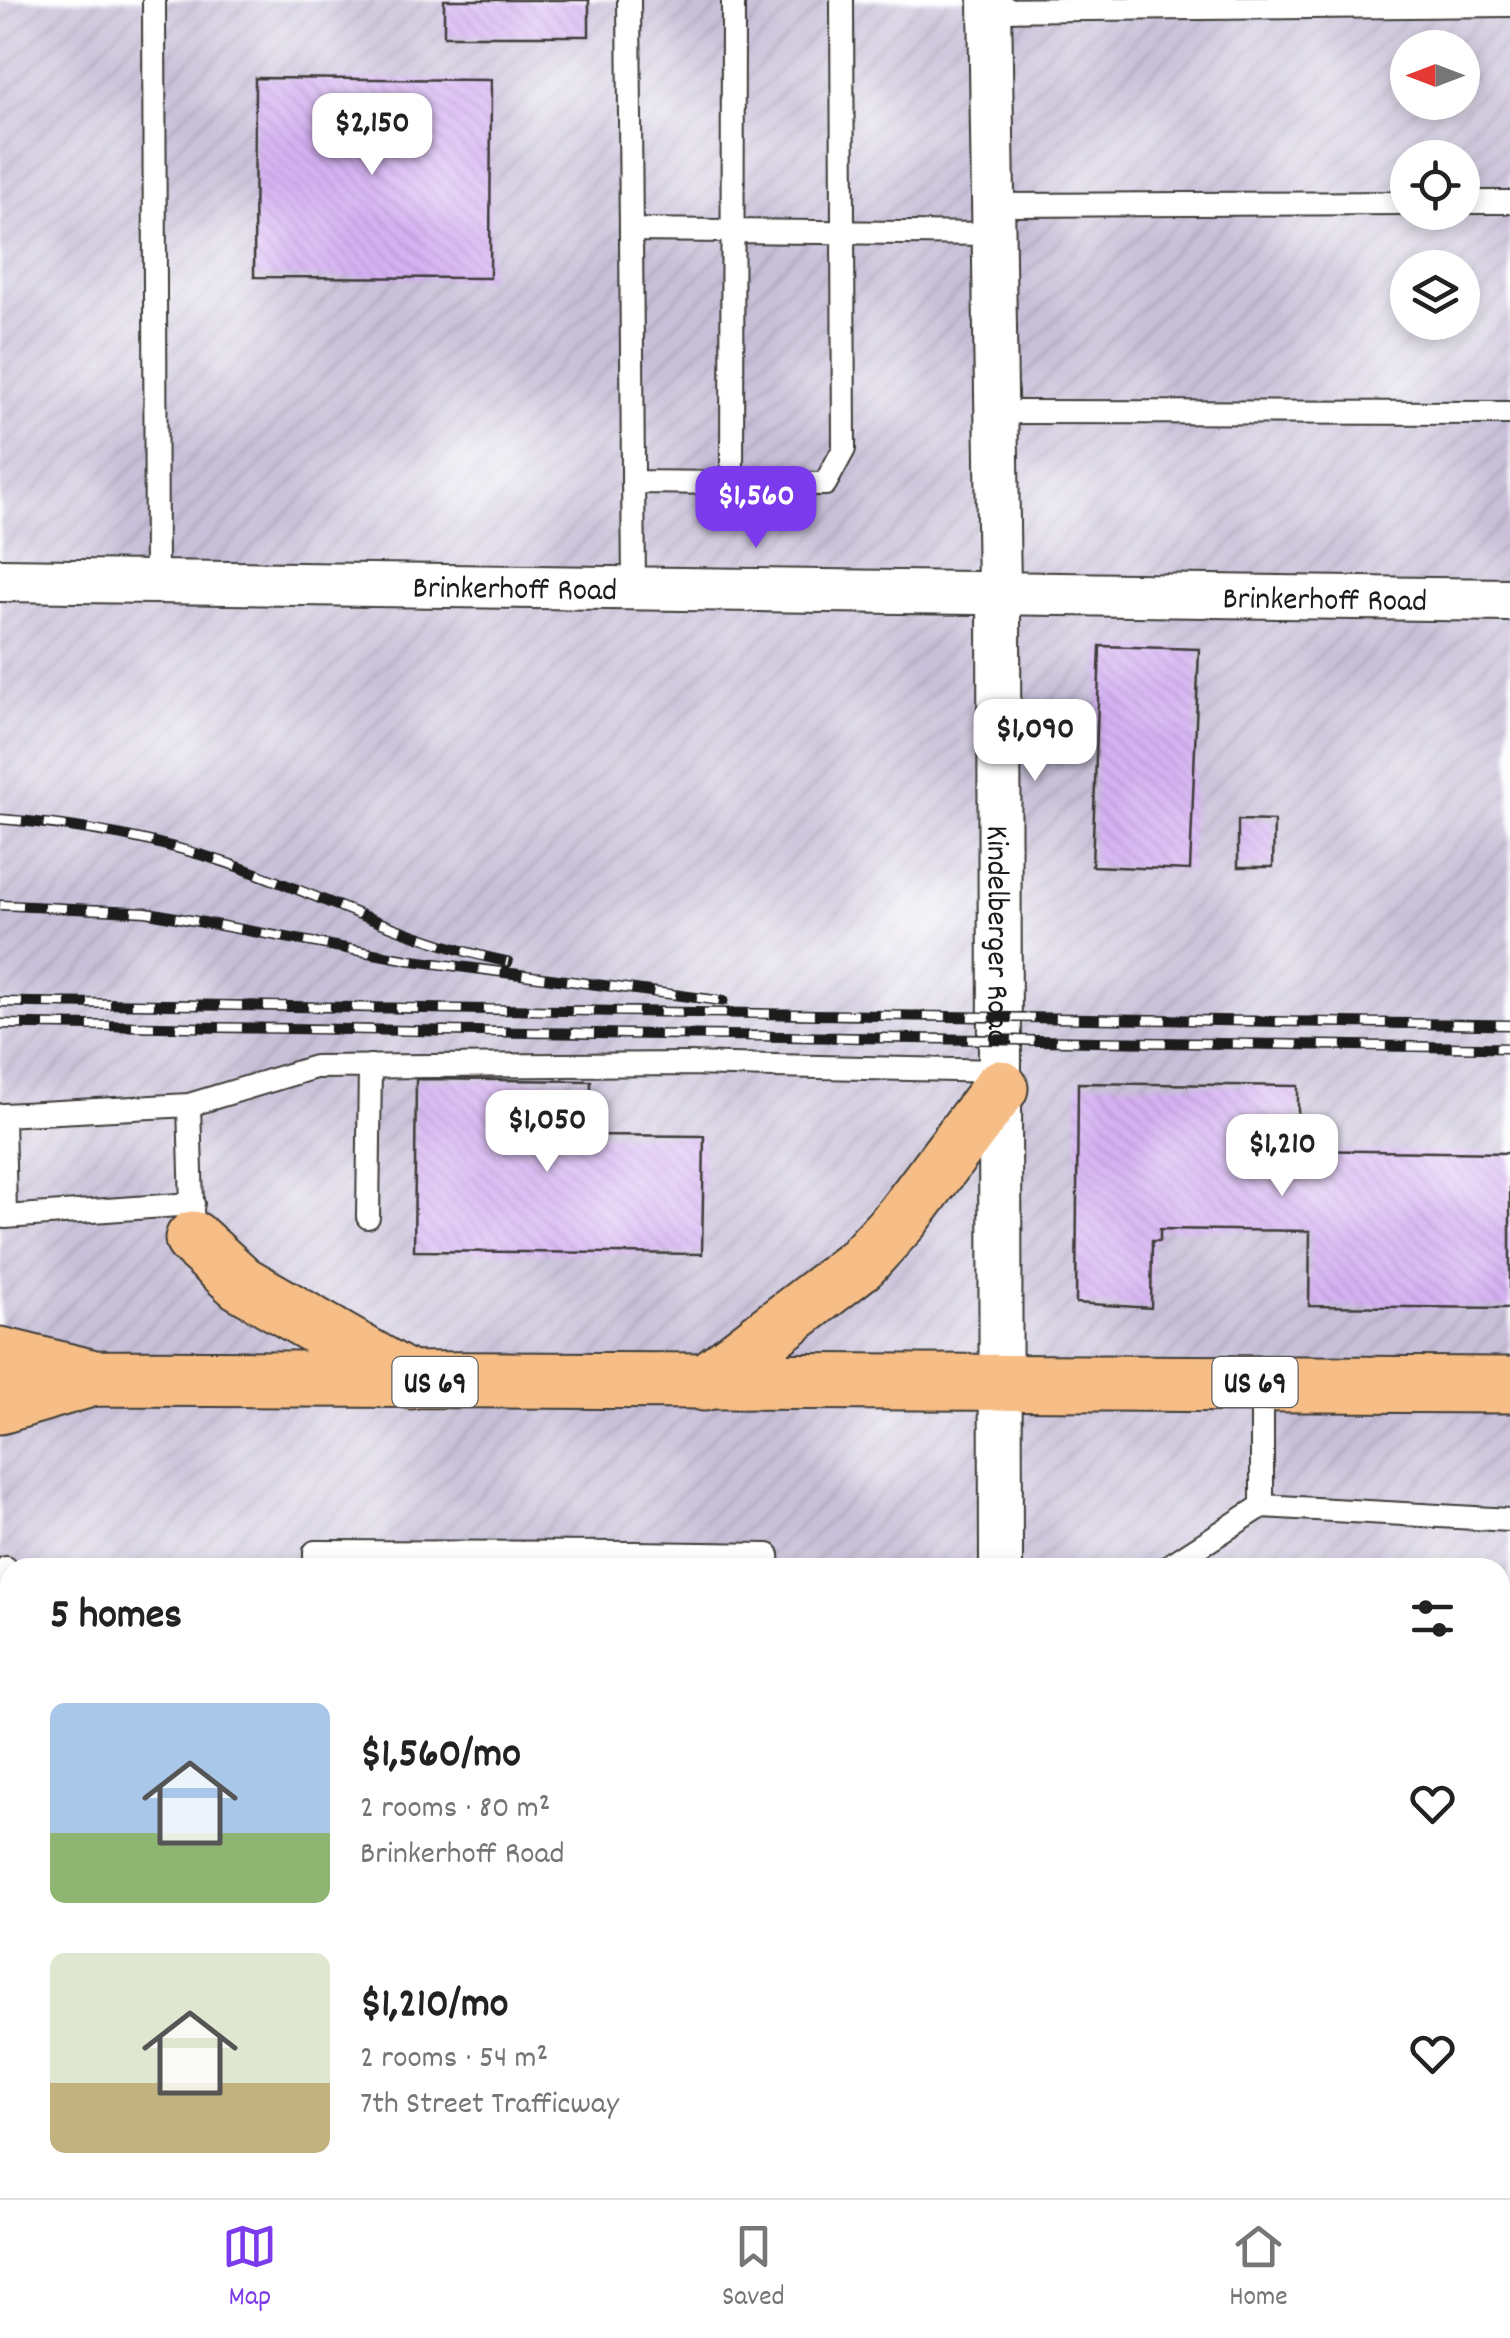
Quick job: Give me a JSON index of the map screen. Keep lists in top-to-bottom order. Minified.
{"streets":{"main road":["US 69"],"street":["Brinkerhoff Road","Kindelberger Road"]},"crossings":[["Brinkerhoff Road","Kindelberger Road"],["Kindelberger Road","US 69"]],"north":"left","page":{"price":["$2,150","$1,560","$1,090","$1,050","$1,210"],"heading":"5 homes","list":[{"name":"$1,560/mo","note":"2 rooms · 80 m² · Brinkerhoff Road"},{"name":"$1,210/mo","note":"2 rooms · 54 m² · 7th Street Trafficway"}],"tabs":["Map","Saved","Home"]}}
